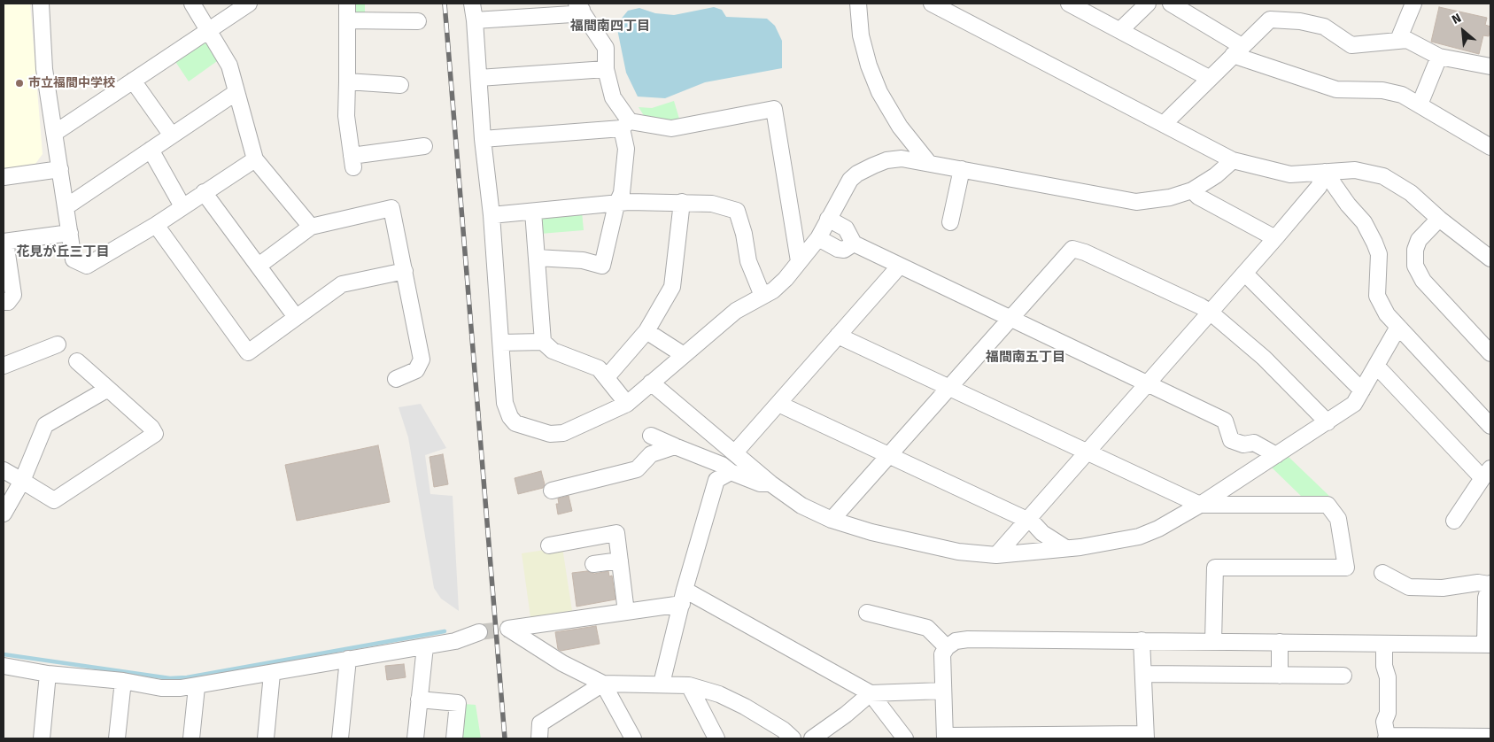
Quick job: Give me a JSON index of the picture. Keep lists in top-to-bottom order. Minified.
{"districts":["福間南四丁目","花見が丘三丁目","福間南五丁目"],"places":["市立福間中学校"],"north":"top left"}
